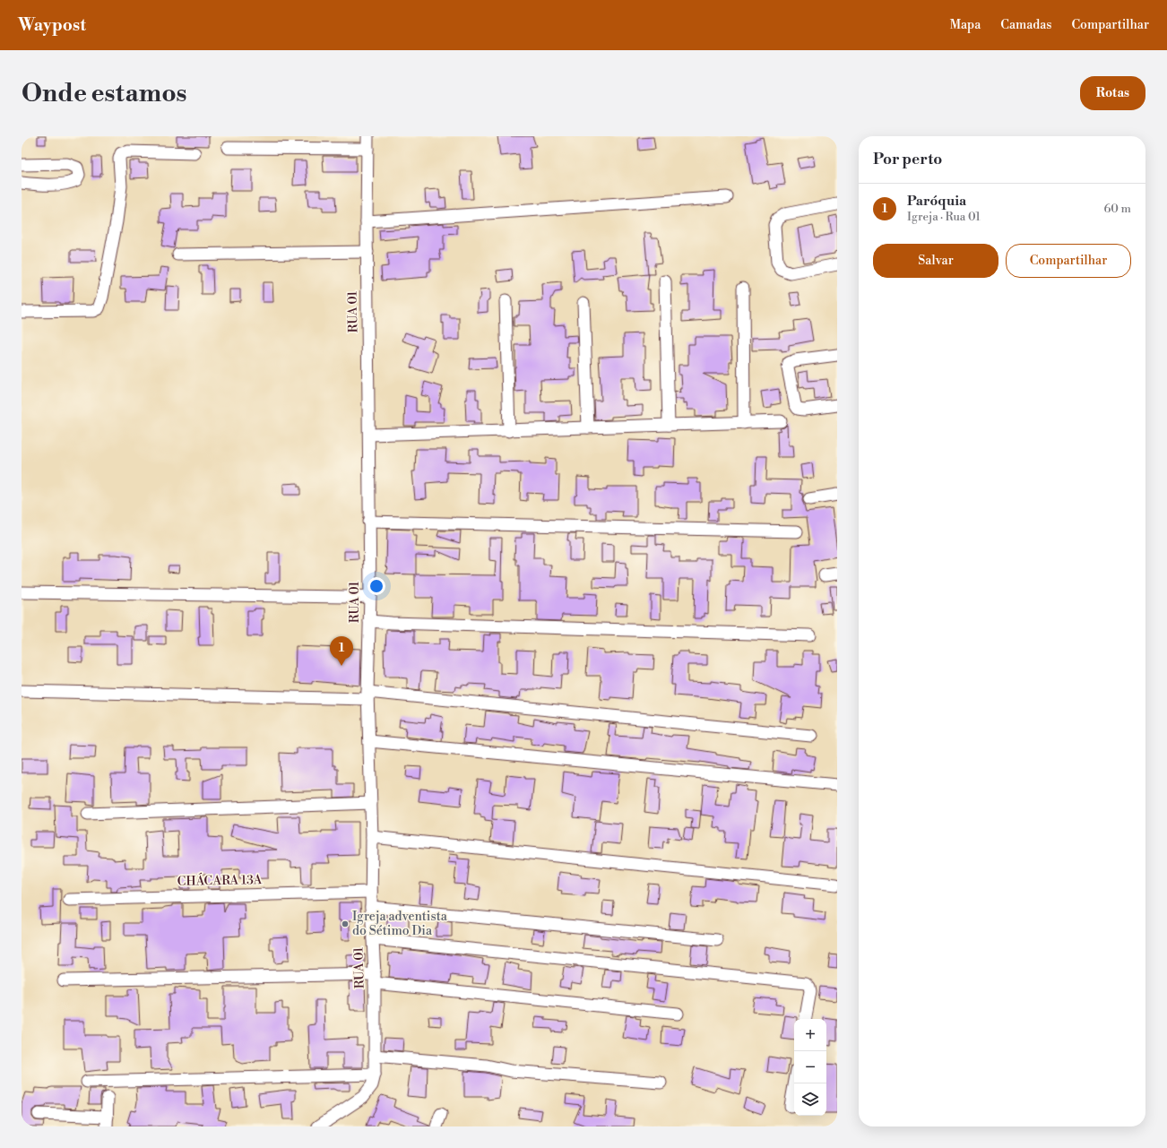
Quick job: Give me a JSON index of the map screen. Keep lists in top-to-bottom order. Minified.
{"streets":{"street":["RUA 01","CHÁCARA 13A"]},"crossings":[["RUA 01","CHÁCARA 13A"]],"places":["Igreja adventista do Sétimo Dia"],"page":{"header":"Waypost","nav":["Mapa","Camadas","Compartilhar"],"buttons":["Rotas",["Salvar","Compartilhar"]],"title":"Onde estamos","heading":"Por perto","list":[{"mark":"1","name":"Paróquia","note":"Igreja · Rua 01","value":"60 m"}],"pins":"1","map_buttons":["+","−"]}}
